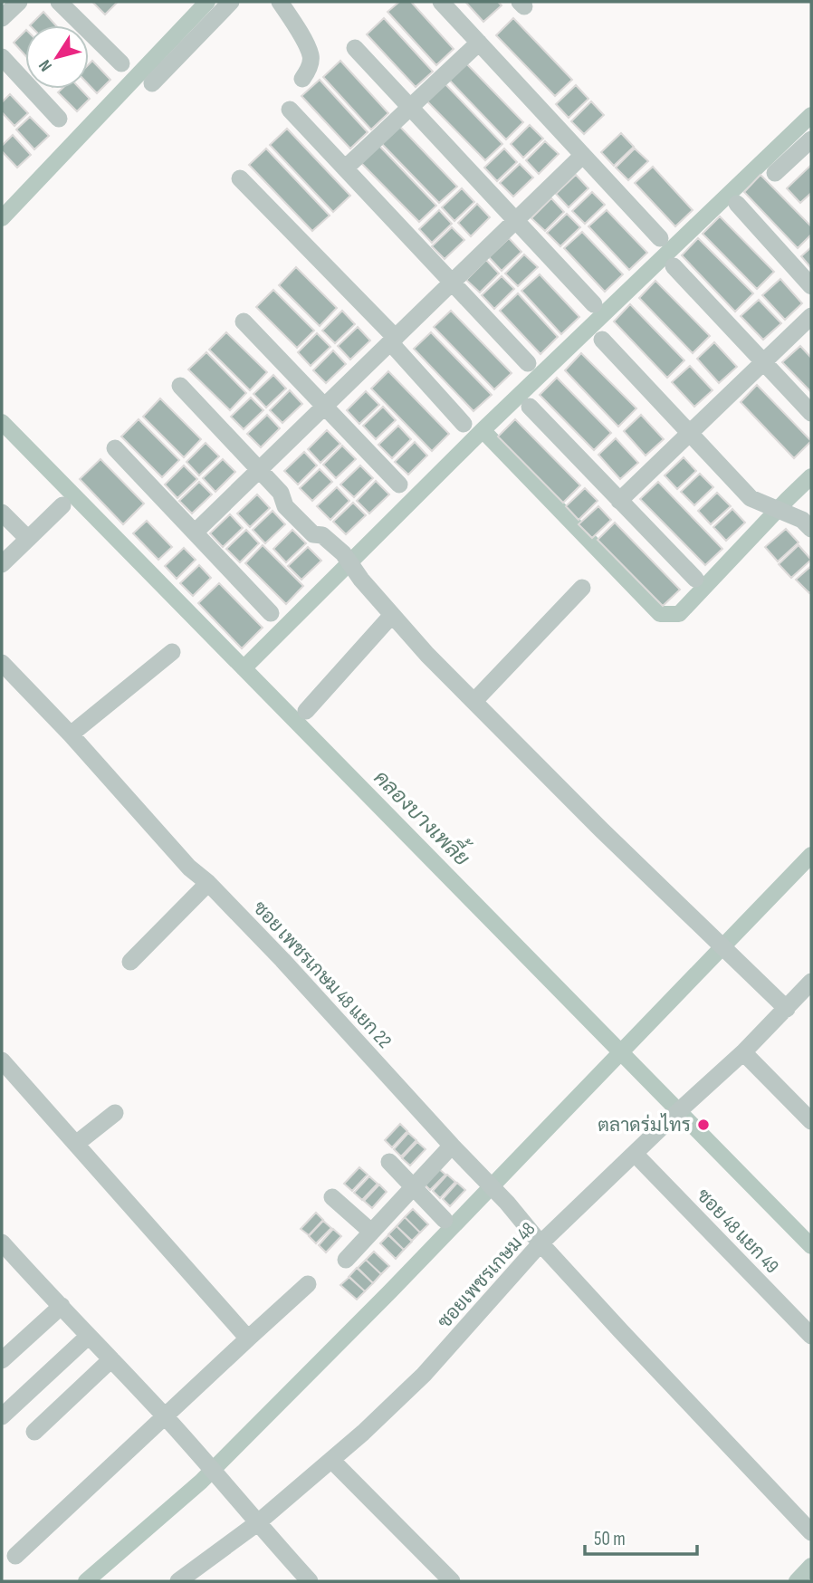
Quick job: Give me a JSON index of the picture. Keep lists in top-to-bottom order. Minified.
{"streets":{"street":["ซอย เพชรเกษม 48 แยก 22","ซอย 48 แยก 49","ซอยเพชรเกษม 48"]},"crossings":[["ซอย เพชรเกษม 48 แยก 22","ซอยเพชรเกษม 48"],["ซอย 48 แยก 49","ซอยเพชรเกษม 48"]],"water":["คลองบางเพลี้ย"],"places":["ตลาดร่มไทร"],"scale_bar":"50 m","north":"bottom left"}
